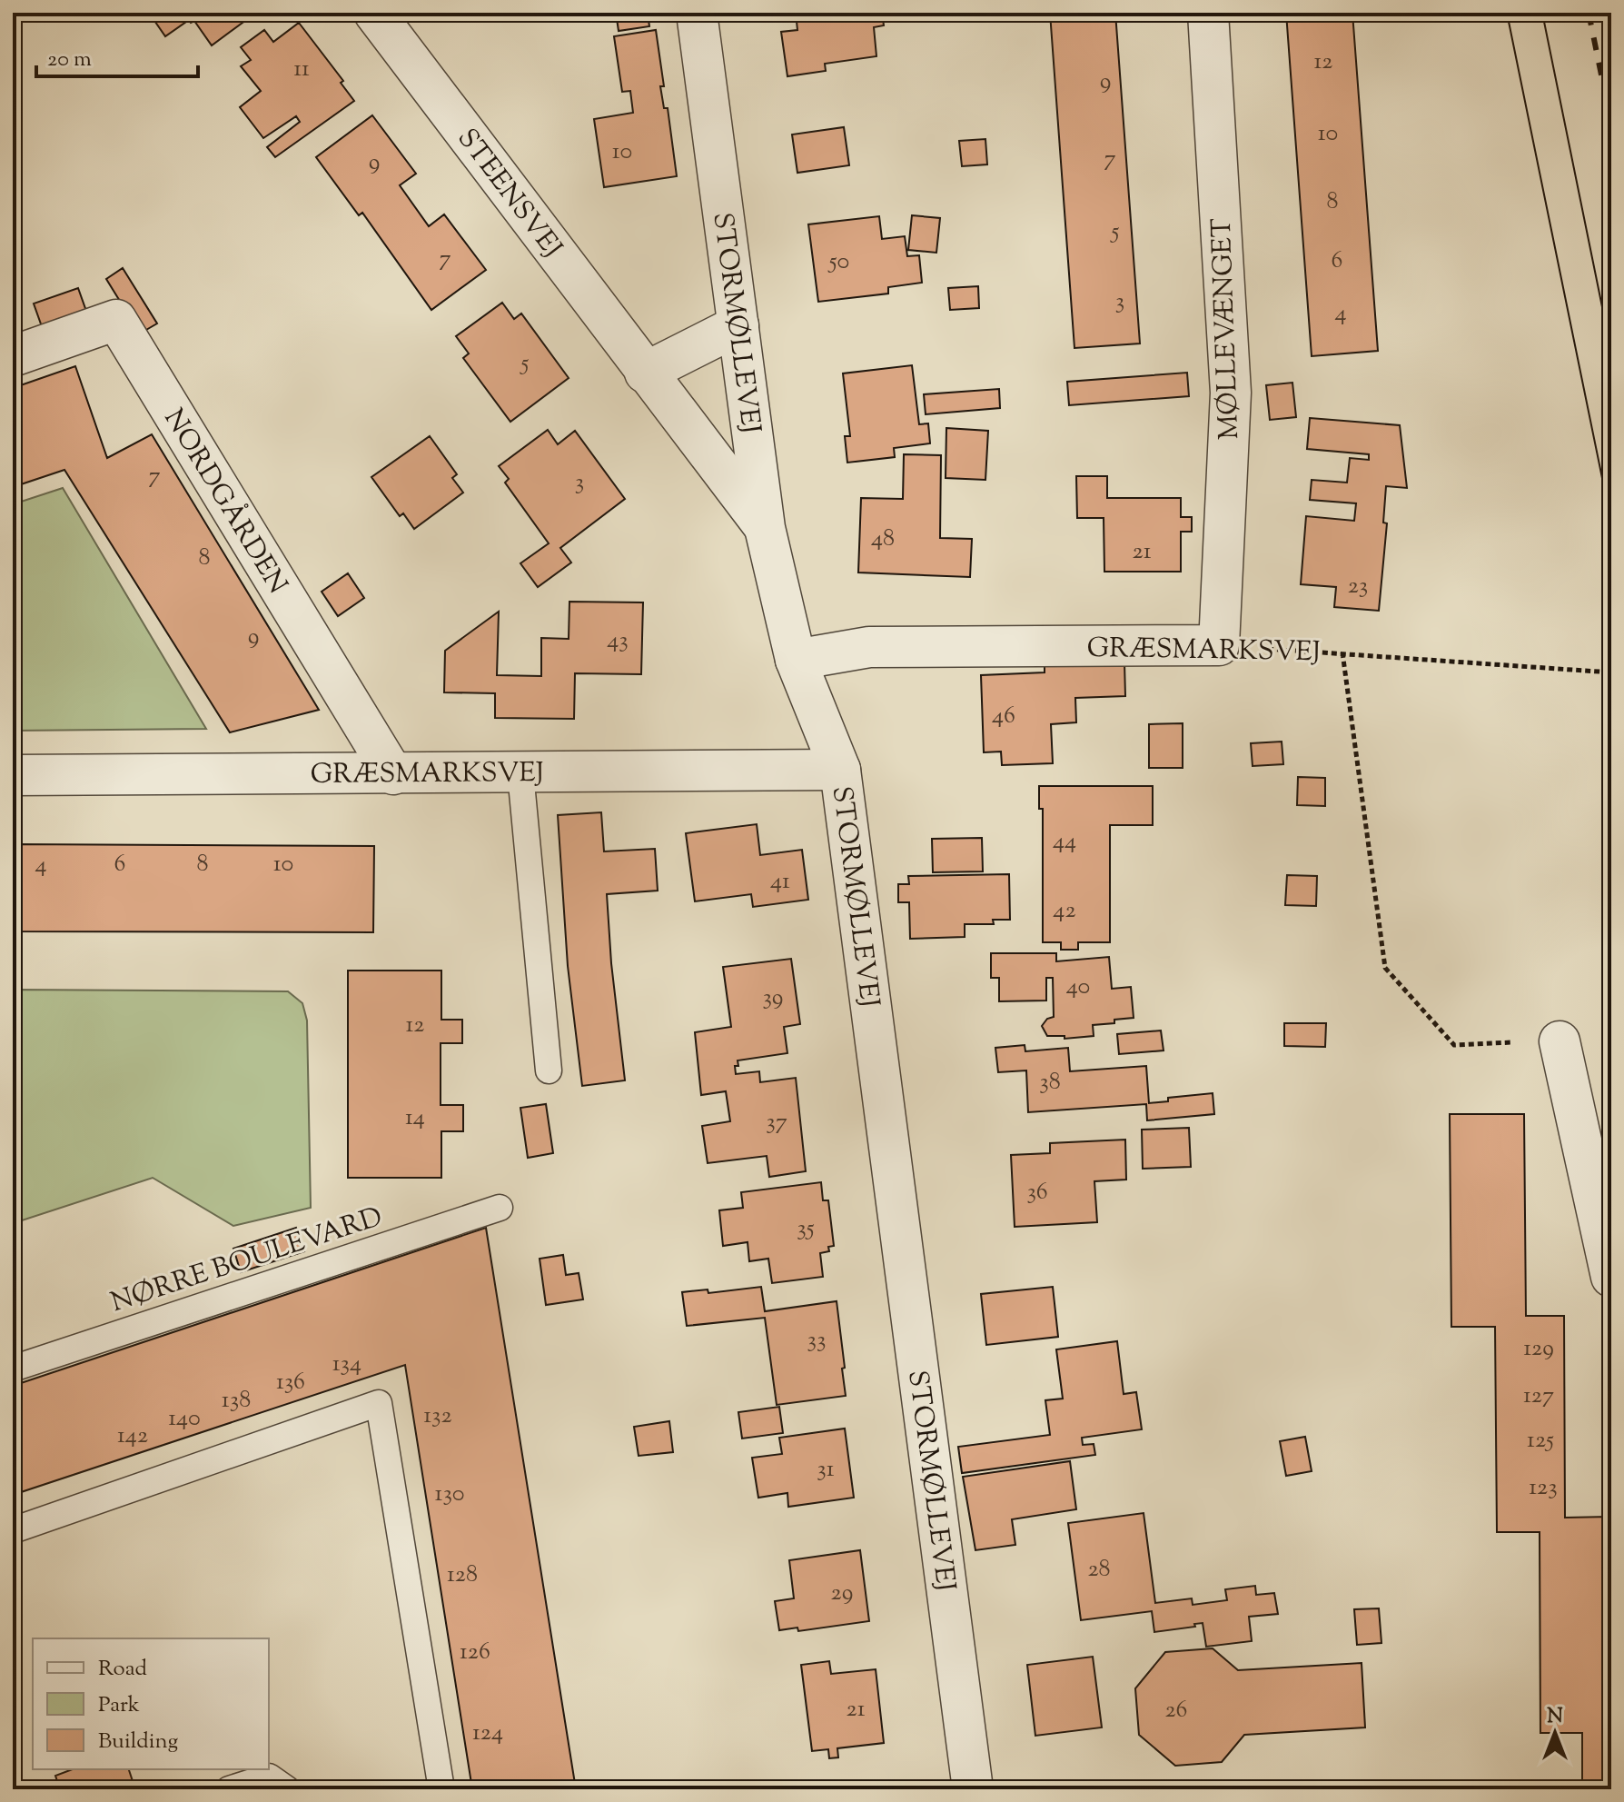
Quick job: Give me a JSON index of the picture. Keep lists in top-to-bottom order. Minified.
{"streets":{"street":["STEENSVEJ","STORMØLLEVEJ","MØLLEVÆNGET","NORDGÅRDEN","GRÆSMARKSVEJ"],"lane":["NØRRE BOULEVARD"]},"crossings":[["STEENSVEJ","STORMØLLEVEJ"],["STORMØLLEVEJ","GRÆSMARKSVEJ"],["MØLLEVÆNGET","GRÆSMARKSVEJ"],["NORDGÅRDEN","GRÆSMARKSVEJ"]],"house_numbers":["12","11","9","10","10","7","9","8","5","7","6","50","3","4","5","7","3","48","21","8","23","9","43","46","44","6","8","10","4","41","42","40","39","12","38","14","37","36","35","33","129","134","136","127","138","132","140","142","125","31","123","130","28","128","29","126","21","26","124"],"legend":["Road","Park","Building"],"scale_bar":"20 m","north":"top"}
